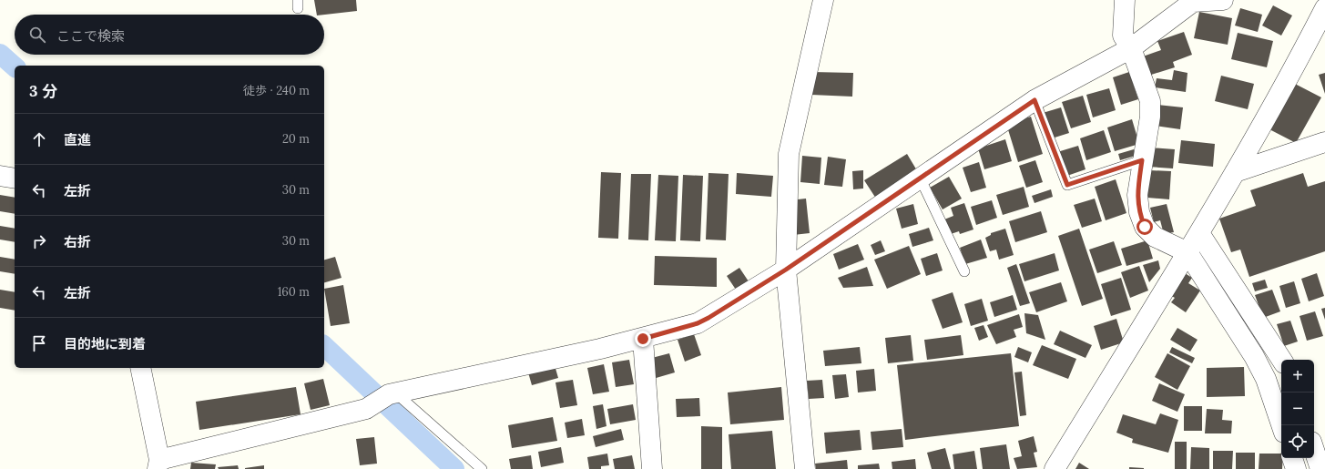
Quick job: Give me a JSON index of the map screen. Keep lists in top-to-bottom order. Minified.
{"page":{"search":"ここで検索","heading":["3 分","徒歩 · 240 m"],"list":[["直進","20 m"],["左折","30 m"],["右折","30 m"],["左折","160 m"],"目的地に到着"],"map_buttons":["+","−"]}}
